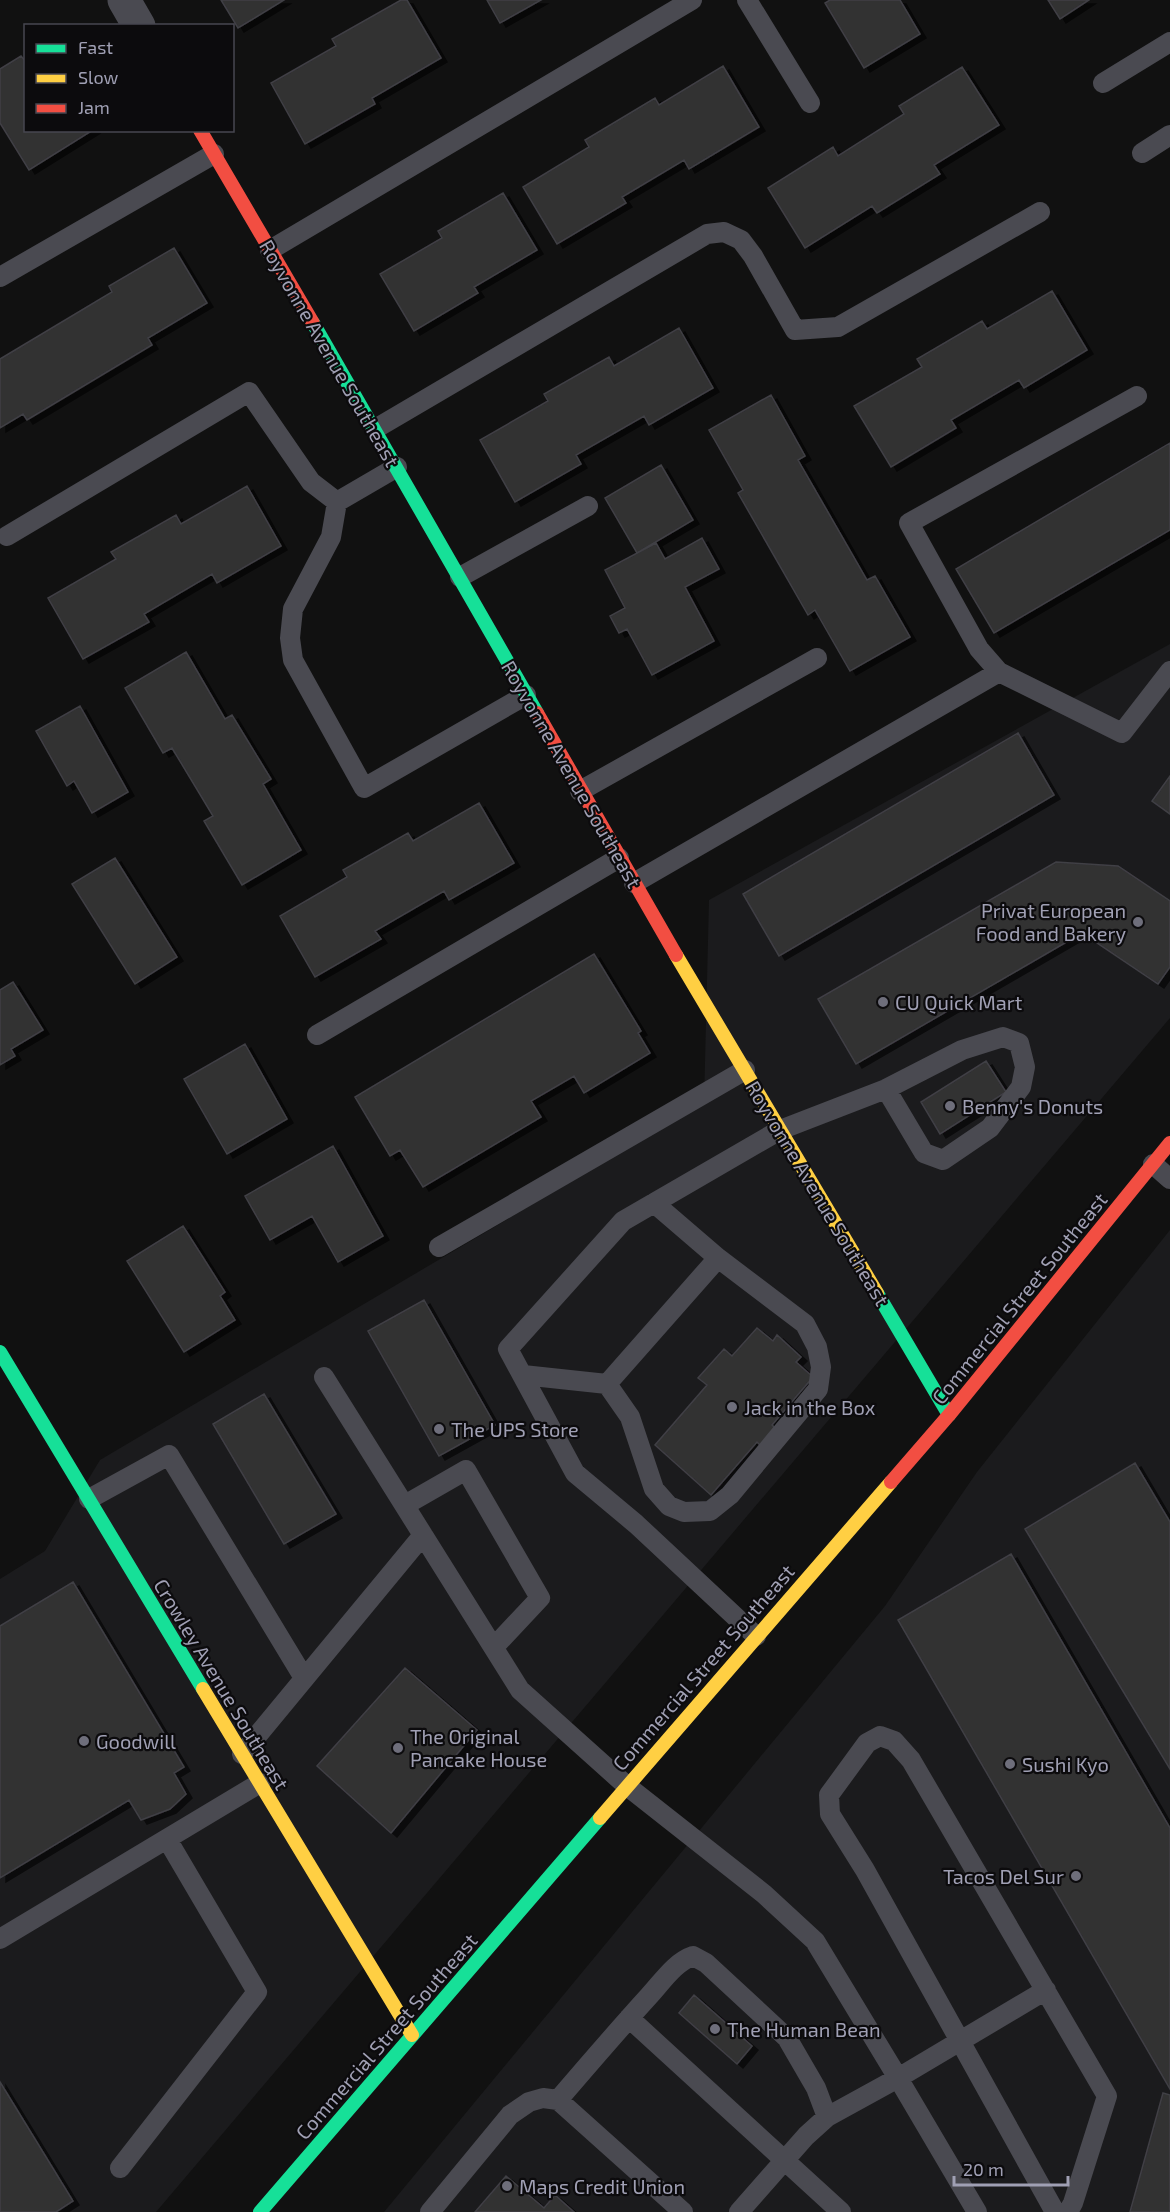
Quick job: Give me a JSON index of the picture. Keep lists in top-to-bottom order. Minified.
{"streets":{"street":["Royvonne Avenue Southeast","Commercial Street Southeast","Crowley Avenue Southeast"]},"crossings":[["Royvonne Avenue Southeast","Commercial Street Southeast"],["Commercial Street Southeast","Crowley Avenue Southeast"]],"places":["Privat European Food and Bakery","CU Quick Mart","Benny's Donuts","Jack in the Box","The UPS Store","Goodwill","The Original Pancake House","Sushi Kyo","Tacos Del Sur","The Human Bean","Maps Credit Union"],"legend":["Fast","Slow","Jam"],"scale_bar":"20 m"}
